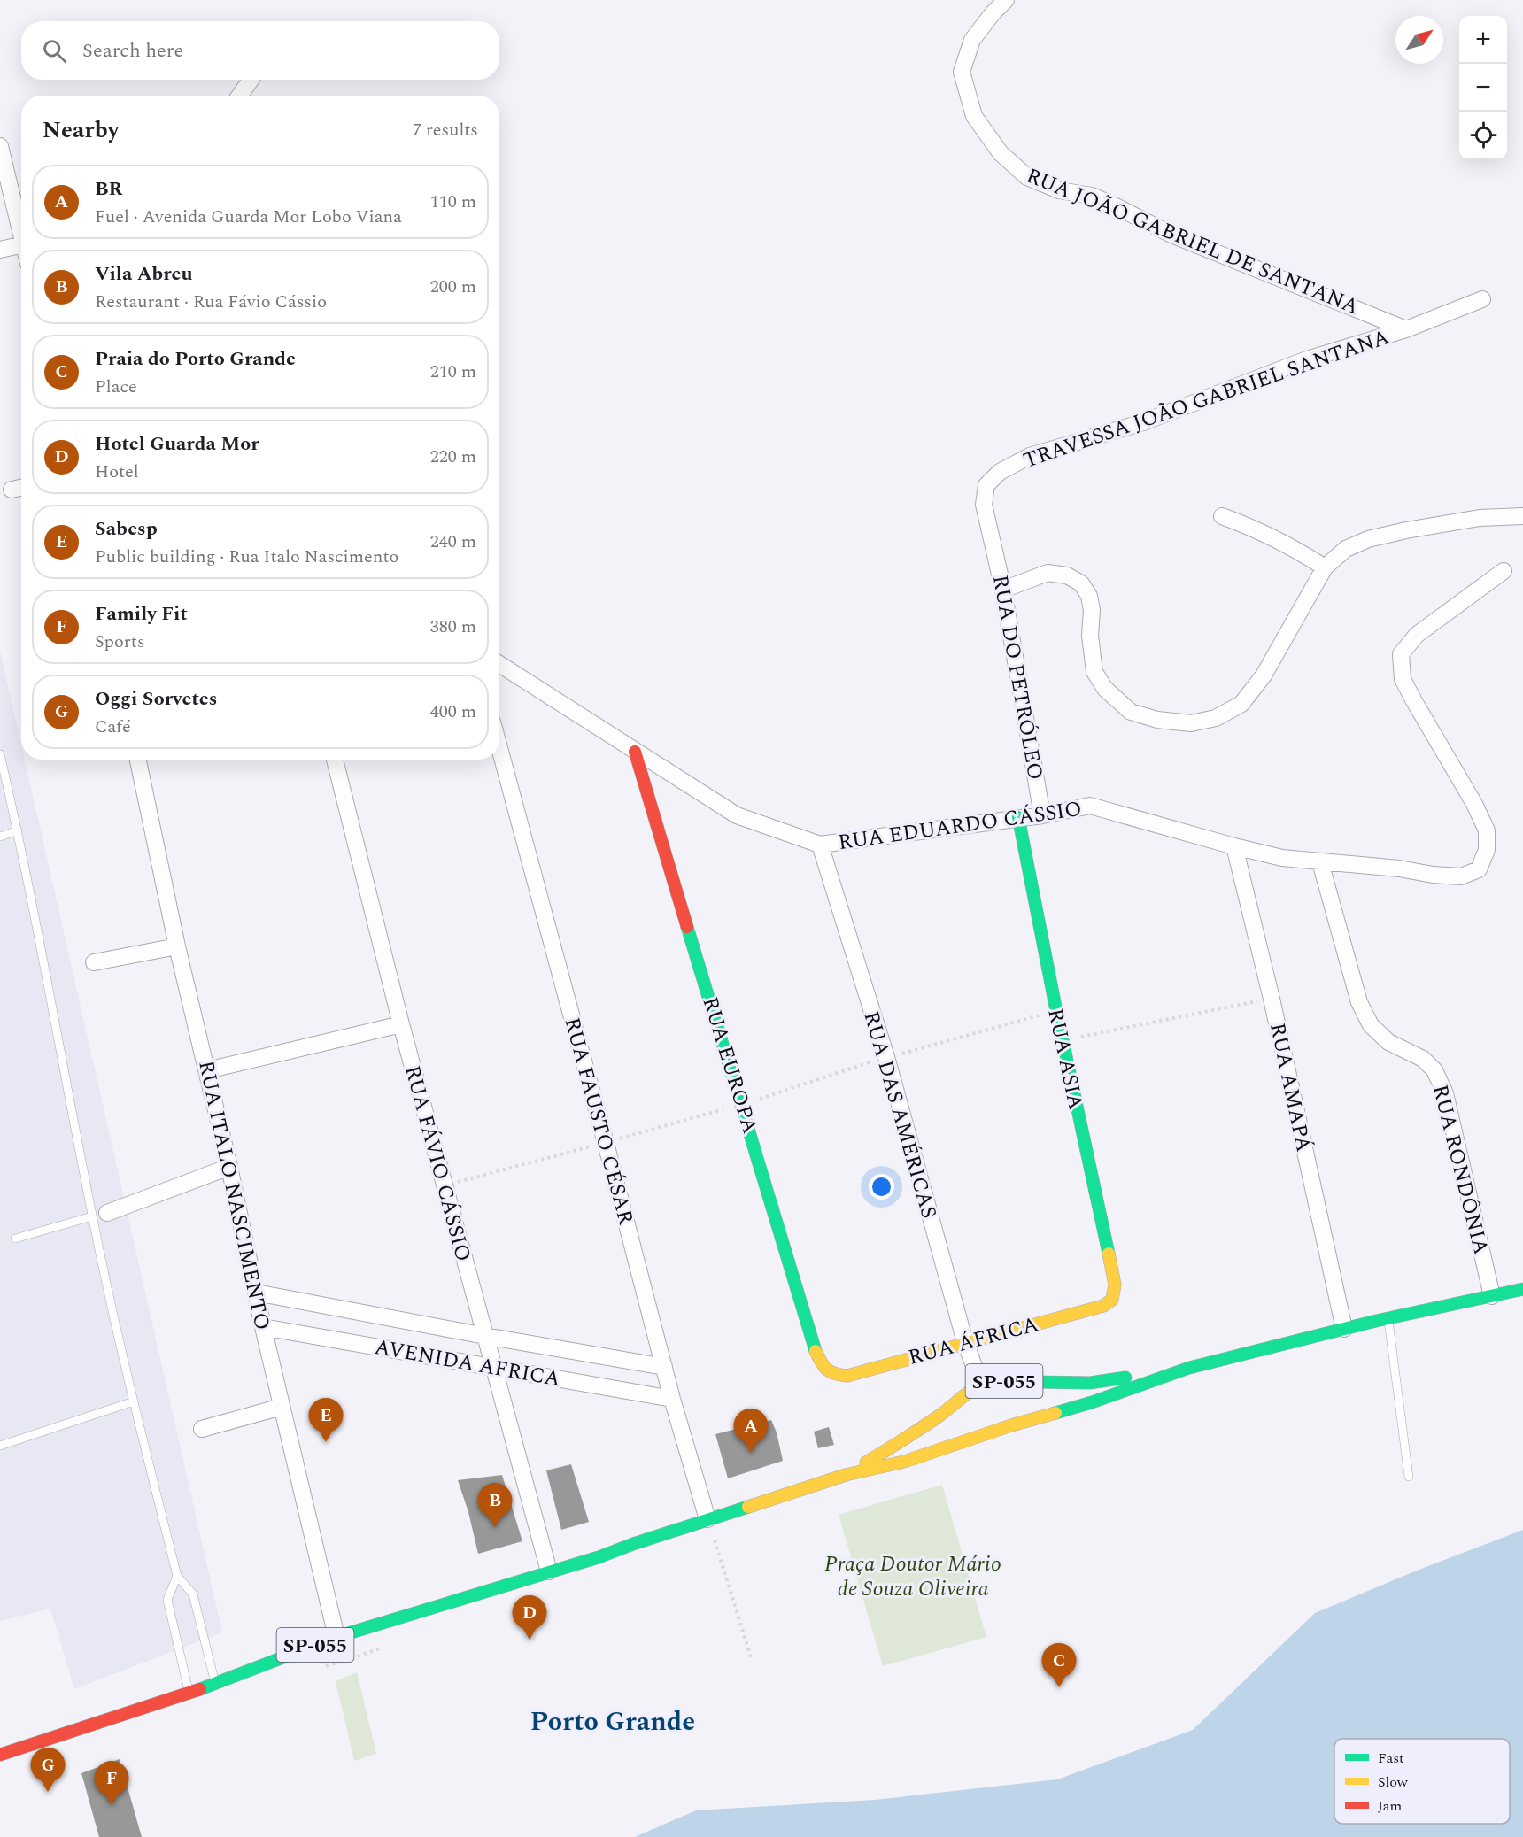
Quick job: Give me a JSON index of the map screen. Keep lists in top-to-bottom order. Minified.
{"streets":{"main road":["RUA ASIA","RUA EUROPA","RUA ÁFRICA","SP-055"],"street":["RUA JOÃO GABRIEL DE SANTANA","TRAVESSA JOÃO GABRIEL SANTANA","RUA DO PETRÓLEO","RUA EDUARDO CÁSSIO","RUA AMAPÁ","RUA DAS AMÉRICAS","RUA FAUSTO CÉSAR","RUA FÁVIO CÁSSIO","RUA RONDÔNIA","RUA ITALO NASCIMENTO","AVENIDA AFRICA"]},"crossings":[["RUA JOÃO GABRIEL DE SANTANA","TRAVESSA JOÃO GABRIEL SANTANA"],["TRAVESSA JOÃO GABRIEL SANTANA","RUA DO PETRÓLEO"],["RUA DO PETRÓLEO","RUA EDUARDO CÁSSIO"],["RUA EDUARDO CÁSSIO","RUA ASIA"],["RUA EDUARDO CÁSSIO","RUA EUROPA"],["RUA EDUARDO CÁSSIO","RUA AMAPÁ"],["RUA EDUARDO CÁSSIO","RUA DAS AMÉRICAS"],["RUA EDUARDO CÁSSIO","RUA RONDÔNIA"],["RUA ASIA","RUA ÁFRICA"],["RUA EUROPA","RUA ÁFRICA"],["RUA AMAPÁ","SP-055"],["RUA DAS AMÉRICAS","RUA ÁFRICA"],["RUA DAS AMÉRICAS","SP-055"],["RUA FAUSTO CÉSAR","AVENIDA AFRICA"],["RUA FAUSTO CÉSAR","SP-055"],["RUA FÁVIO CÁSSIO","AVENIDA AFRICA"],["RUA FÁVIO CÁSSIO","SP-055"],["RUA RONDÔNIA","SP-055"],["RUA ITALO NASCIMENTO","AVENIDA AFRICA"],["RUA ITALO NASCIMENTO","SP-055"]],"districts":["Porto Grande"],"parks":["Praça Doutor Mário de Souza Oliveira"],"legend":["Fast","Slow","Jam"],"north":"top right","page":{"map_buttons":["+","−"],"search":"Search here","heading":["Nearby","7 results"],"list":[{"mark":"A","name":"BR","note":"Fuel · Avenida Guarda Mor Lobo Viana","value":"110 m"},{"mark":"B","name":"Vila Abreu","note":"Restaurant · Rua Fávio Cássio","value":"200 m"},{"mark":"C","name":"Praia do Porto Grande","note":"Place","value":"210 m"},{"mark":"D","name":"Hotel Guarda Mor","note":"Hotel","value":"220 m"},{"mark":"E","name":"Sabesp","note":"Public building · Rua Italo Nascimento","value":"240 m"},{"mark":"F","name":"Family Fit","note":"Sports","value":"380 m"},{"mark":"G","name":"Oggi Sorvetes","note":"Café","value":"400 m"}],"pins":["E","A","B","D","C","G","F"]}}
